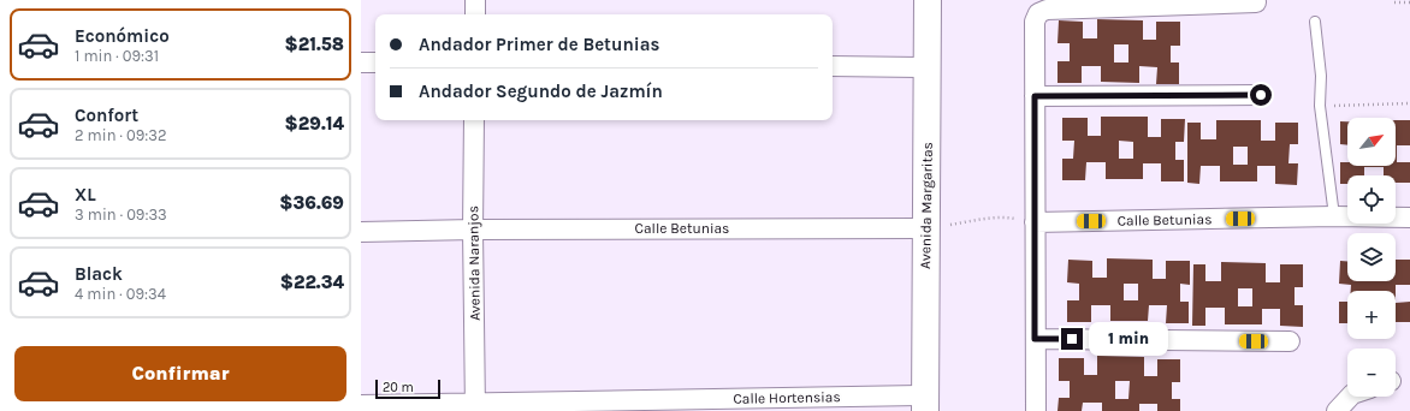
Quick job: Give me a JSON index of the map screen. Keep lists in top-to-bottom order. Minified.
{"streets":{"street":["Avenida Margaritas","Calle Betunias","Avenida Naranjos","Calle Hortensias"]},"crossings":[["Avenida Margaritas","Calle Betunias"],["Avenida Margaritas","Calle Hortensias"],["Calle Betunias","Avenida Naranjos"],["Avenida Naranjos","Calle Hortensias"]],"scale_bar":"20 m","north":"top right","page":{"list":[{"name":"Económico","note":"1 min · 09:31","value":"$21.58"},{"name":"Confort","note":"2 min · 09:32","value":"$29.14"},{"name":"XL","note":"3 min · 09:33","value":"$36.69"},{"name":"Black","note":"4 min · 09:34","value":"$22.34"}],"banner":["Andador Primer de Betunias","Andador Segundo de Jazmín"],"map_buttons":["+","−"],"bubble":"1 min","buttons":"Confirmar","scale":"20 m"}}
